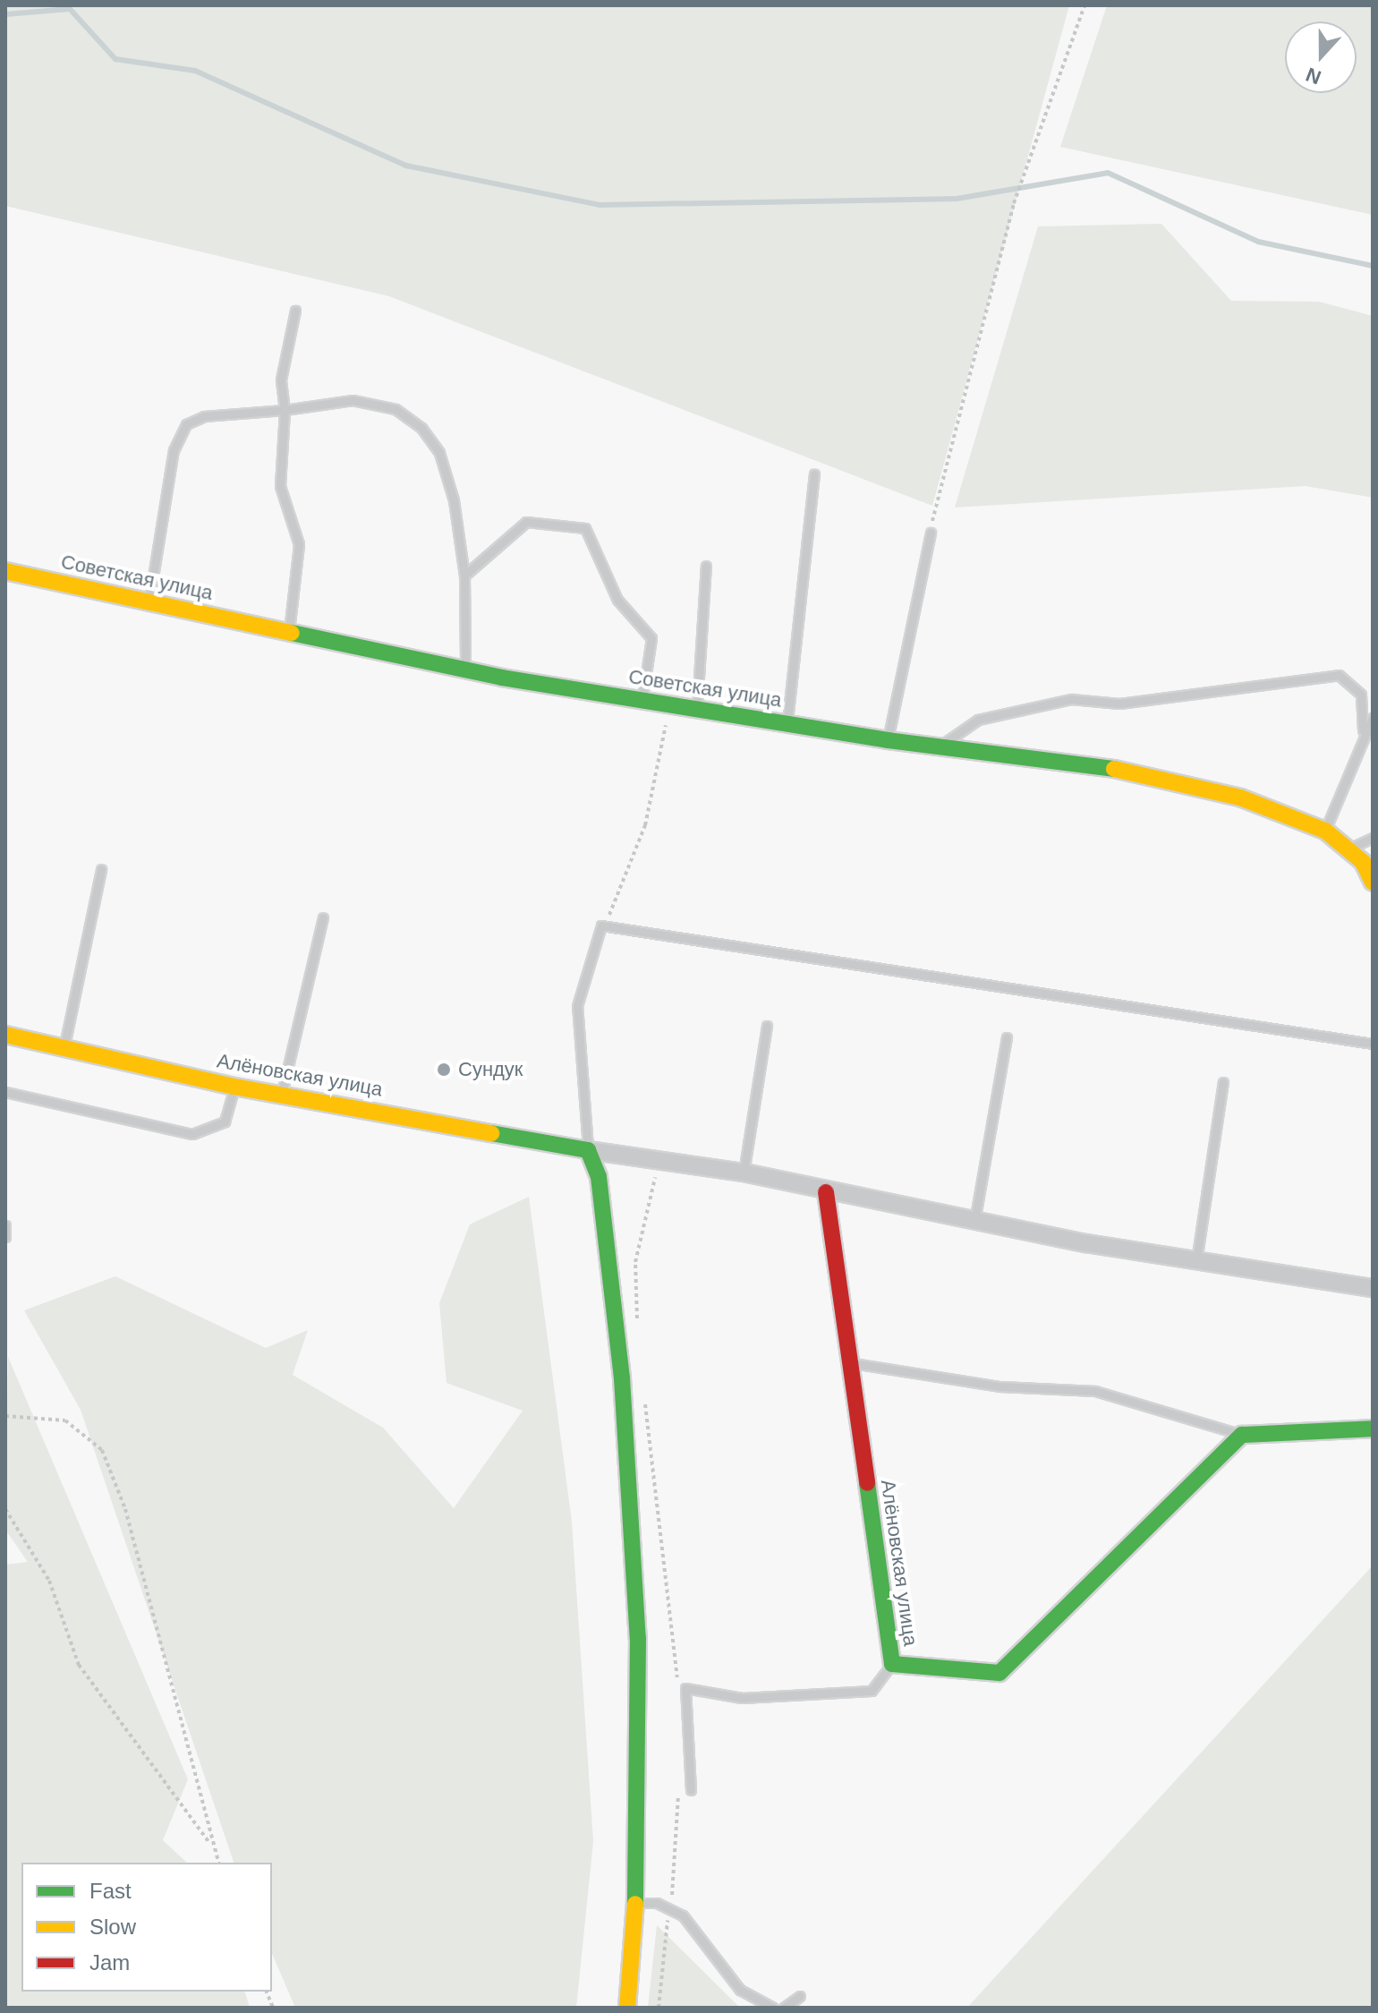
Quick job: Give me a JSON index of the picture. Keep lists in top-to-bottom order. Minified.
{"streets":{"street":["Советская улица","Алёновская улица"]},"places":["Сундук"],"legend":["Fast","Slow","Jam"],"north":"bottom"}
